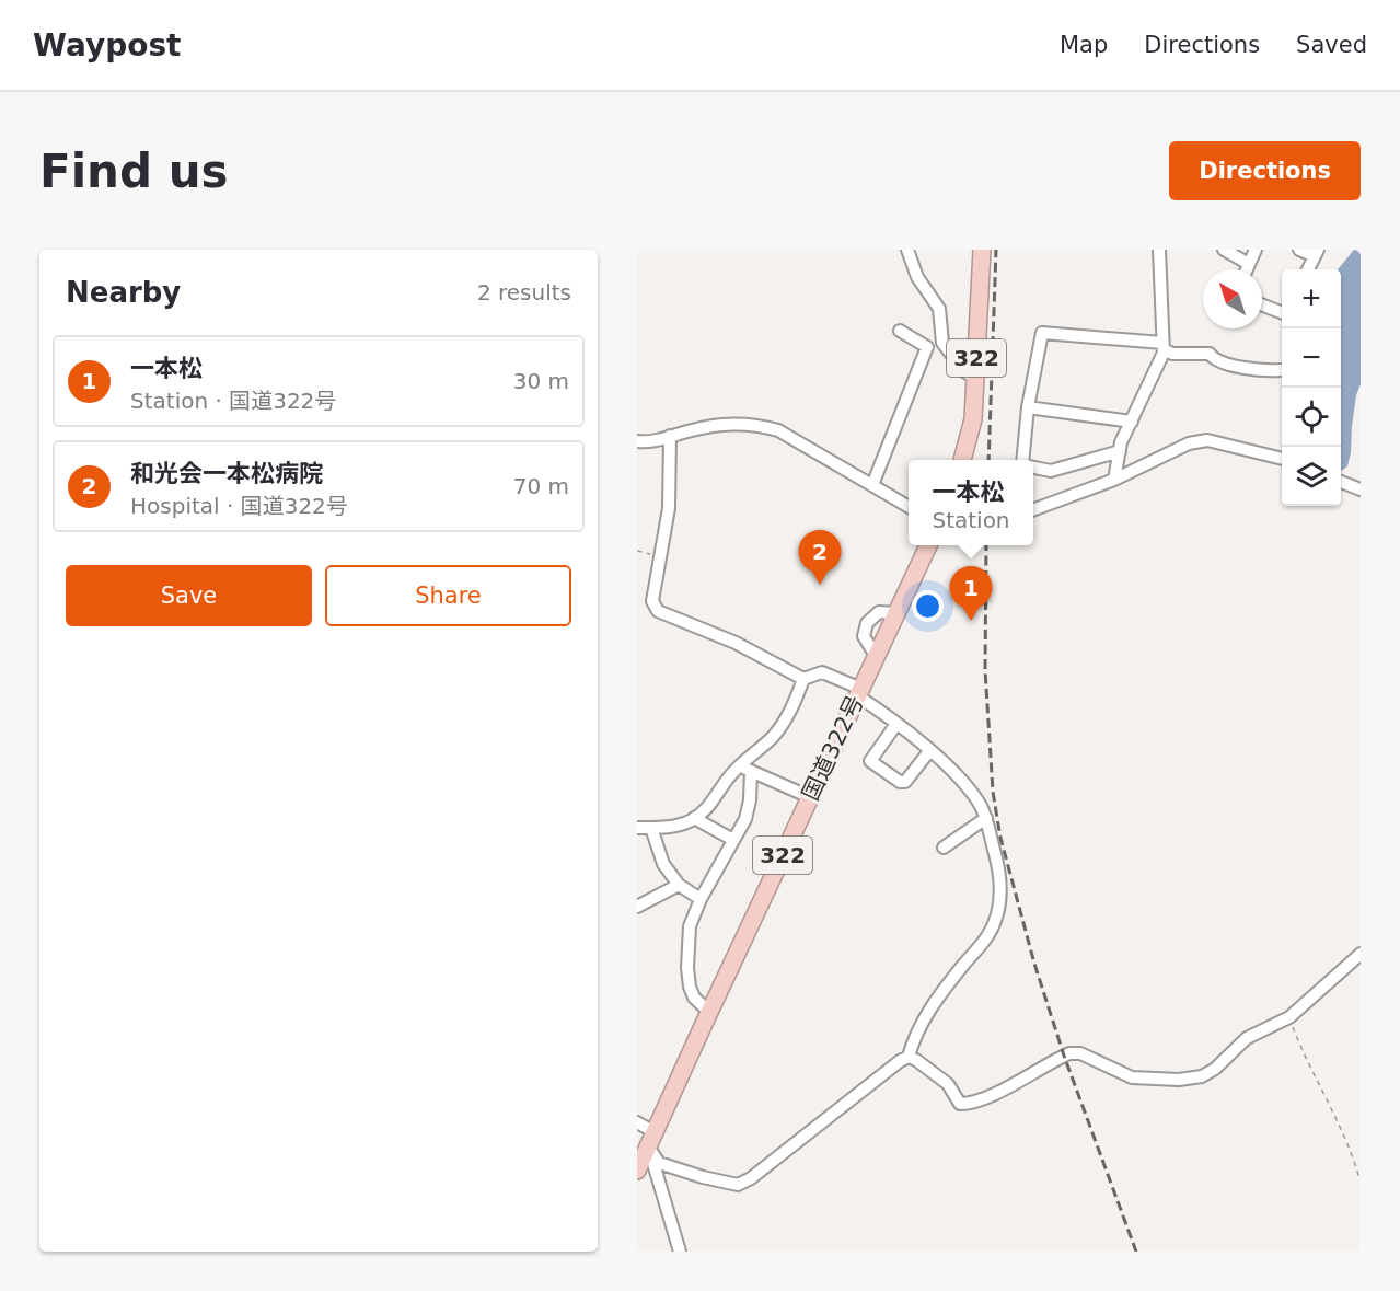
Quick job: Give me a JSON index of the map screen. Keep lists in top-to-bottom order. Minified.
{"streets":{"highway":["322","国道322号"]},"north":"top left","page":{"header":"Waypost","nav":["Map","Directions","Saved"],"buttons":["Directions",["Save","Share"]],"title":"Find us","heading":["Nearby","2 results"],"map_buttons":["+","−"],"list":[{"mark":"1","name":"一本松","note":"Station · 国道322号","value":"30 m"},{"mark":"2","name":"和光会一本松病院","note":"Hospital · 国道322号","value":"70 m"}],"popup":["一本松","Station"],"pins":["2","1"]}}
